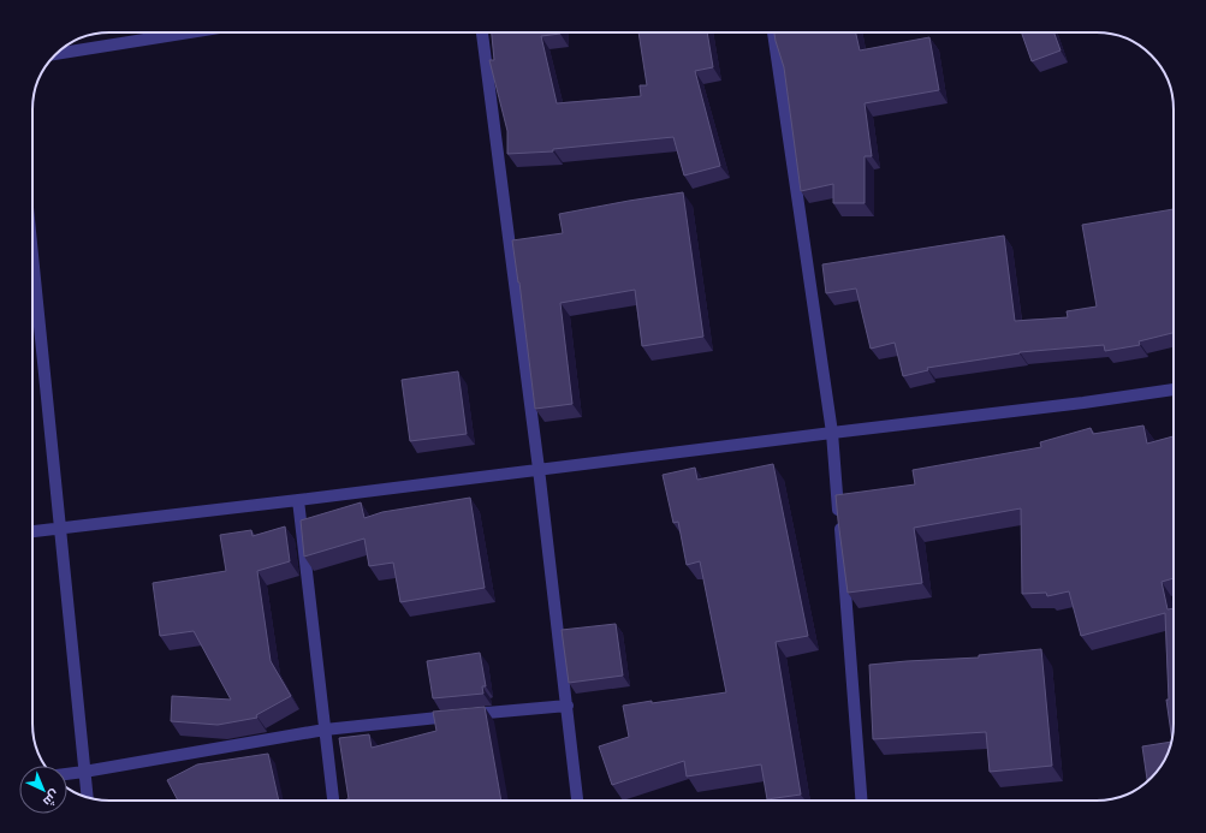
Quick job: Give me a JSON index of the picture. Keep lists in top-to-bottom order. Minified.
{"north":"bottom right"}
